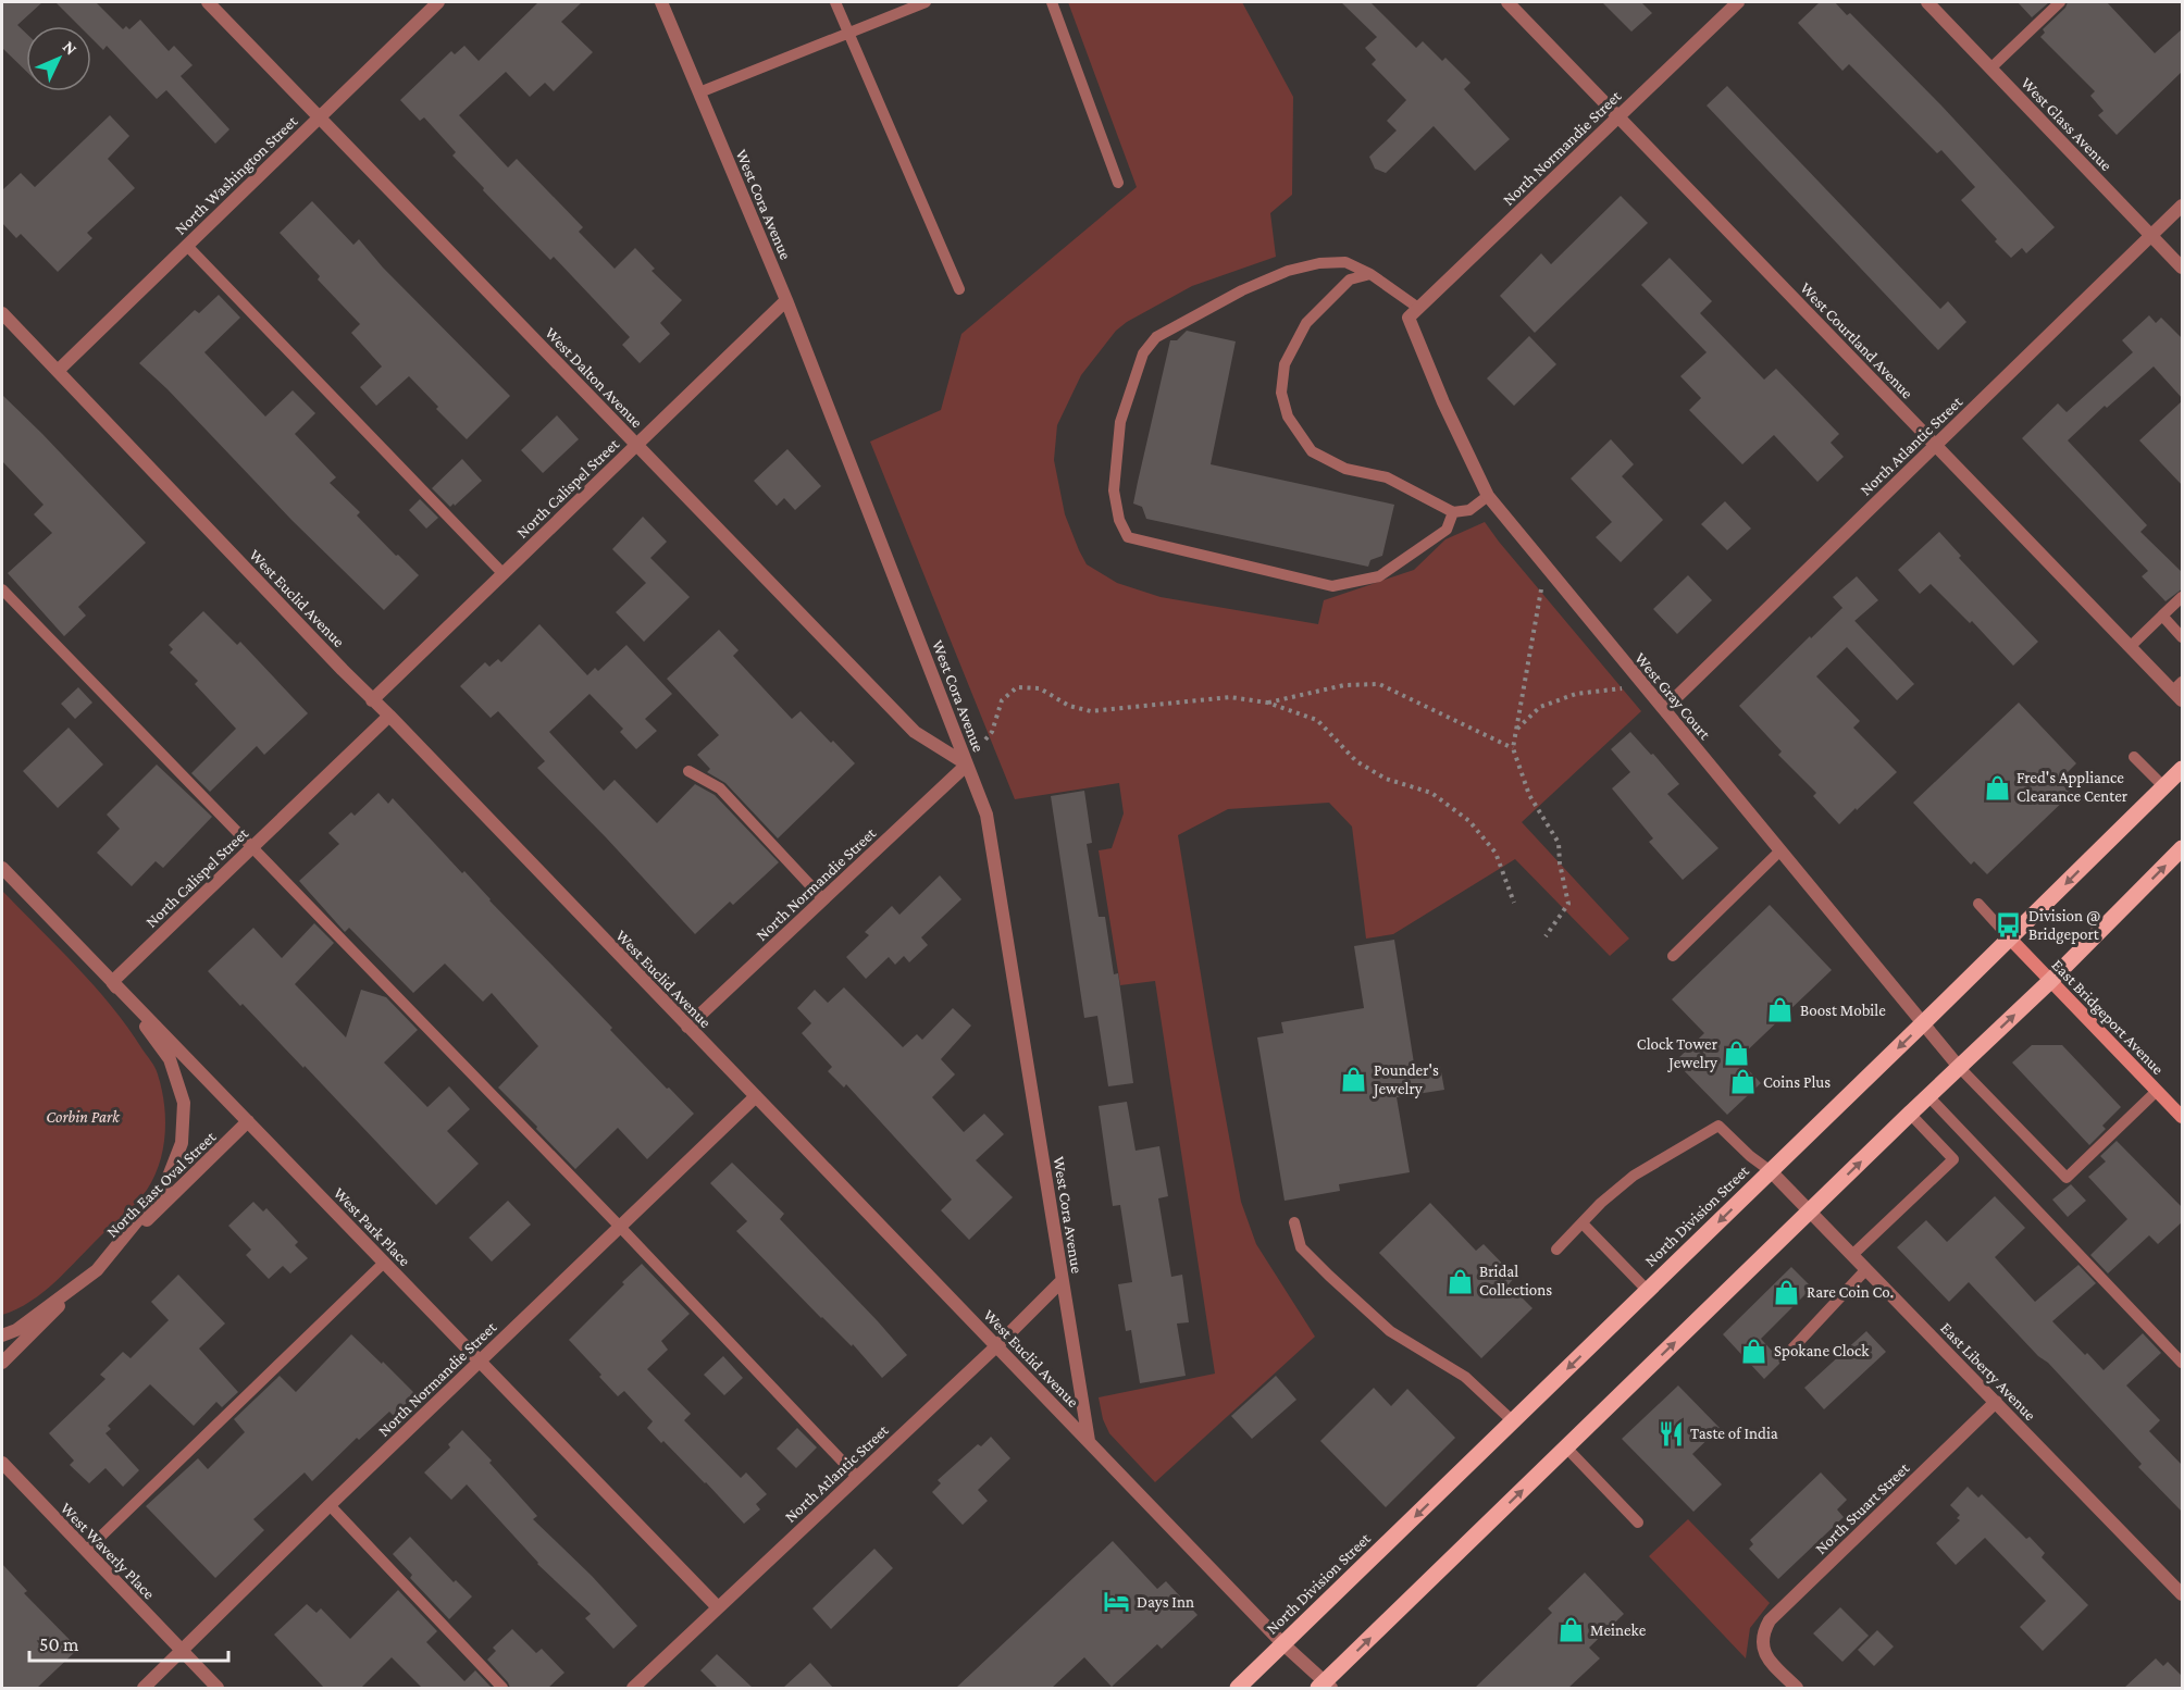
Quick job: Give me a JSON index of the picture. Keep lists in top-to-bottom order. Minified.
{"streets":{"main road":["North Division Street"],"street":["West Glass Avenue","North Normandie Street","North Washington Street","West Cora Avenue","West Courtland Avenue","West Dalton Avenue","North Atlantic Street","North Calispel Street","West Euclid Avenue","West Gray Court","East Bridgeport Avenue","North East Oval Street","West Park Place","East Liberty Avenue","North Stuart Street","West Waverly Place"]},"crossings":[["West Glass Avenue","North Atlantic Street"],["North Normandie Street","West Cora Avenue"],["North Normandie Street","West Courtland Avenue"],["North Normandie Street","West Dalton Avenue"],["North Normandie Street","West Euclid Avenue"],["North Normandie Street","West Gray Court"],["North Normandie Street","West Park Place"],["North Normandie Street","West Waverly Place"],["North Washington Street","West Dalton Avenue"],["North Washington Street","West Euclid Avenue"],["West Cora Avenue","West Dalton Avenue"],["West Cora Avenue","North Atlantic Street"],["West Cora Avenue","North Calispel Street"],["West Cora Avenue","West Euclid Avenue"],["West Courtland Avenue","North Atlantic Street"],["West Dalton Avenue","North Calispel Street"],["North Atlantic Street","West Euclid Avenue"],["North Atlantic Street","West Gray Court"],["North Atlantic Street","West Park Place"],["North Calispel Street","West Euclid Avenue"],["North Calispel Street","North East Oval Street"],["North Calispel Street","West Park Place"],["West Euclid Avenue","North Division Street"],["West Gray Court","North Division Street"],["East Bridgeport Avenue","North Division Street"],["North East Oval Street","West Park Place"],["North Division Street","East Liberty Avenue"],["East Liberty Avenue","North Stuart Street"]],"parks":["Corbin Park"],"places":{"shop":["Fred's Appliance Clearance Center","Boost Mobile","Clock Tower Jewelry","Pounder's Jewelry","Coins Plus","Bridal Collections","Rare Coin Co.","Spokane Clock","Meineke"],"bus stop":["Division @ Bridgeport"],"restaurant":["Taste of India"],"hotel":["Days Inn"]},"scale_bar":"50 m","north":"top right"}
